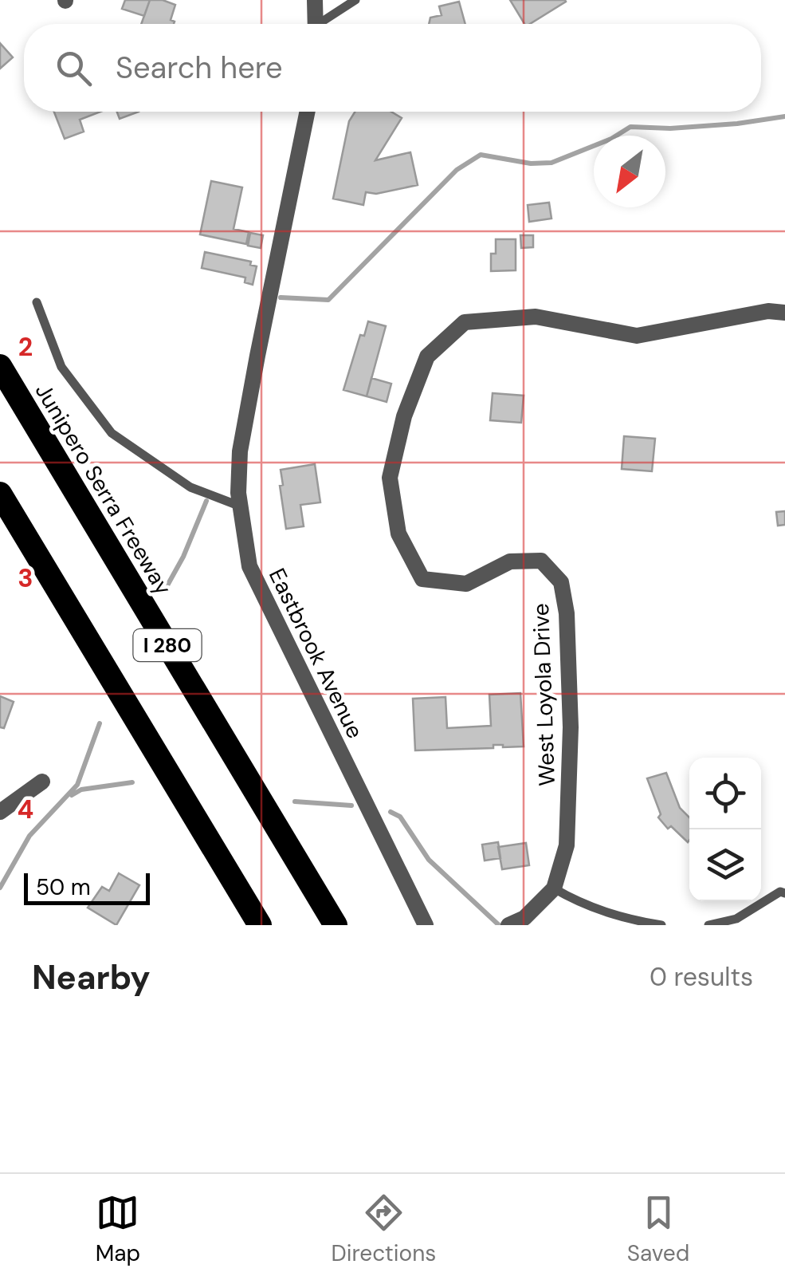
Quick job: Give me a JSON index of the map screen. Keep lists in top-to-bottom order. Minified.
{"streets":{"highway":["Junipero Serra Freeway","I 280"],"street":["Eastbrook Avenue","West Loyola Drive"]},"scale_bar":"50 m","north":"bottom left","page":{"search":"Search here","scale":"50 m","heading":["Nearby","0 results"],"nav":["Map","Directions","Saved"]},"grid":{"rows":["2","3","4"]}}
